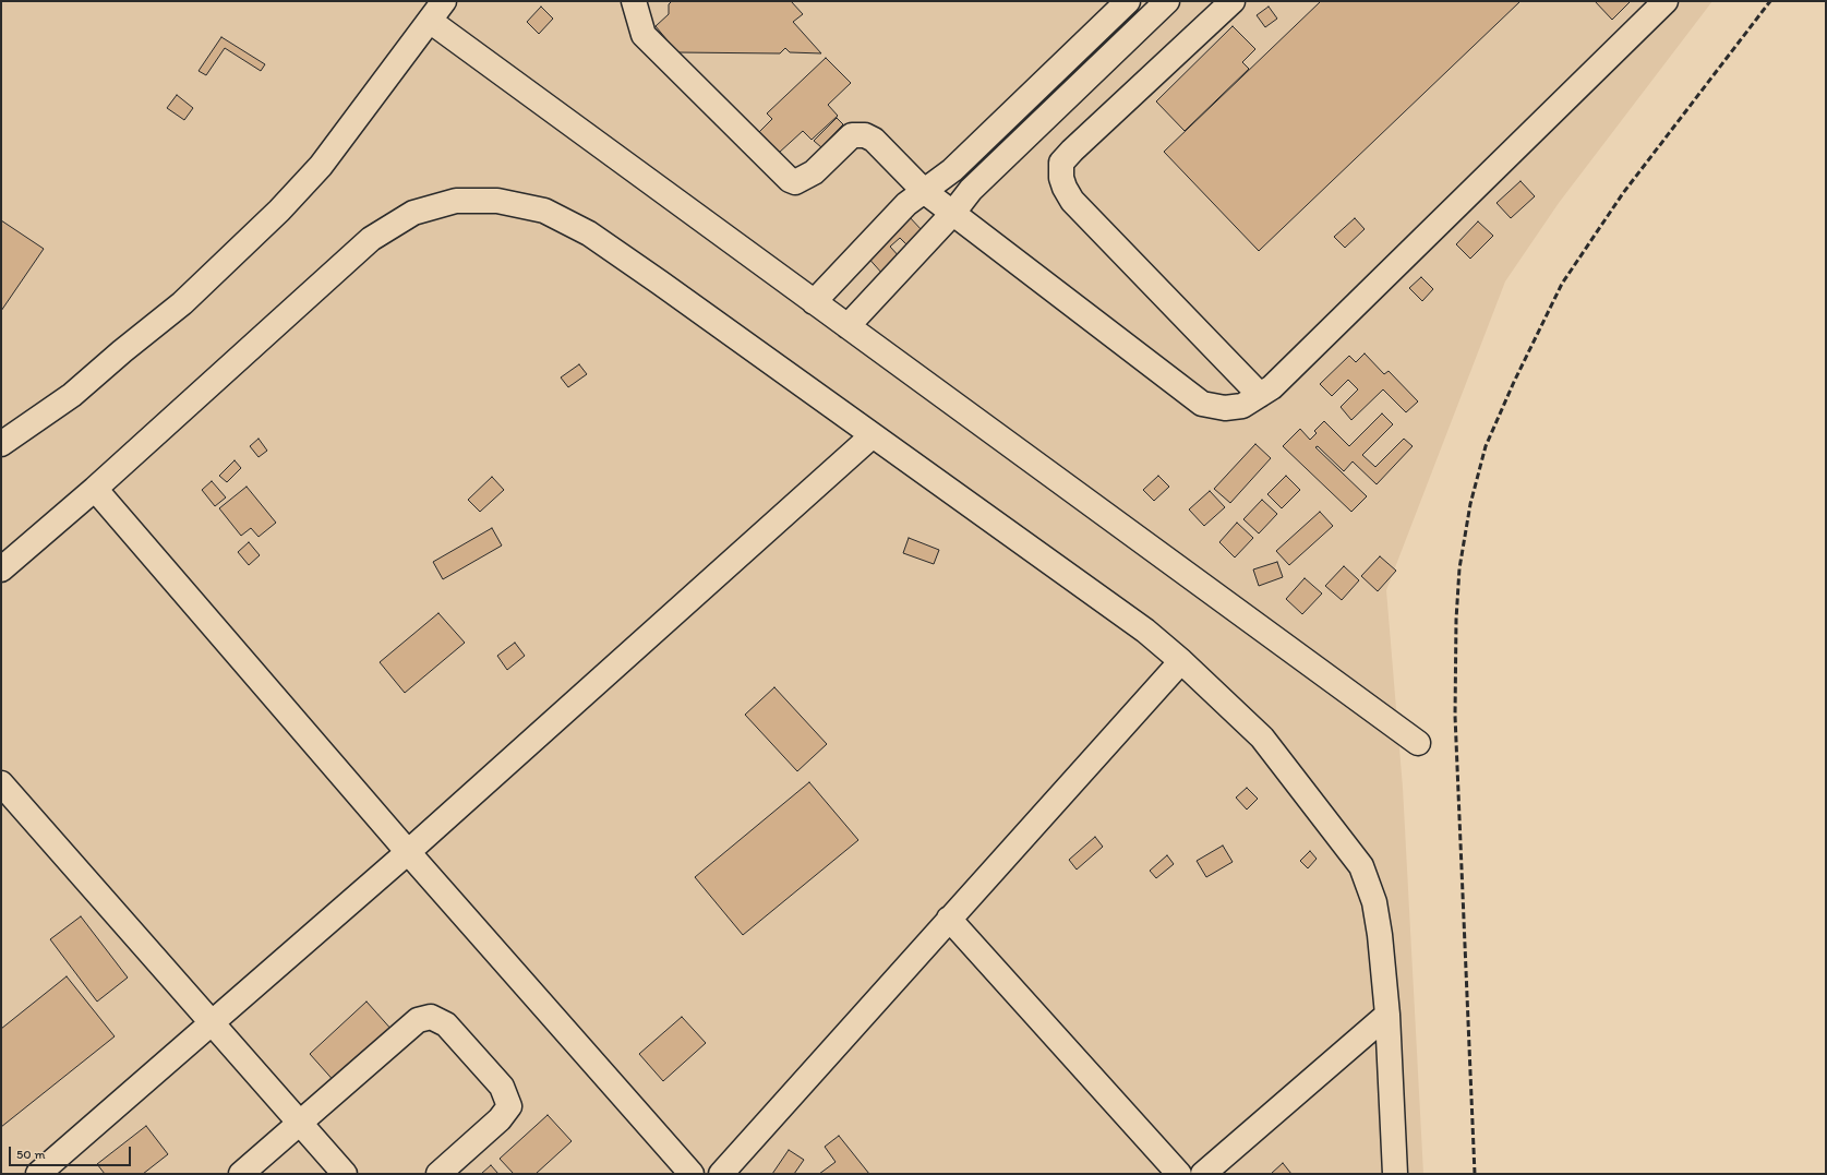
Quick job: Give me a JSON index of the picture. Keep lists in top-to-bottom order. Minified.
{"scale_bar":"50 m"}
